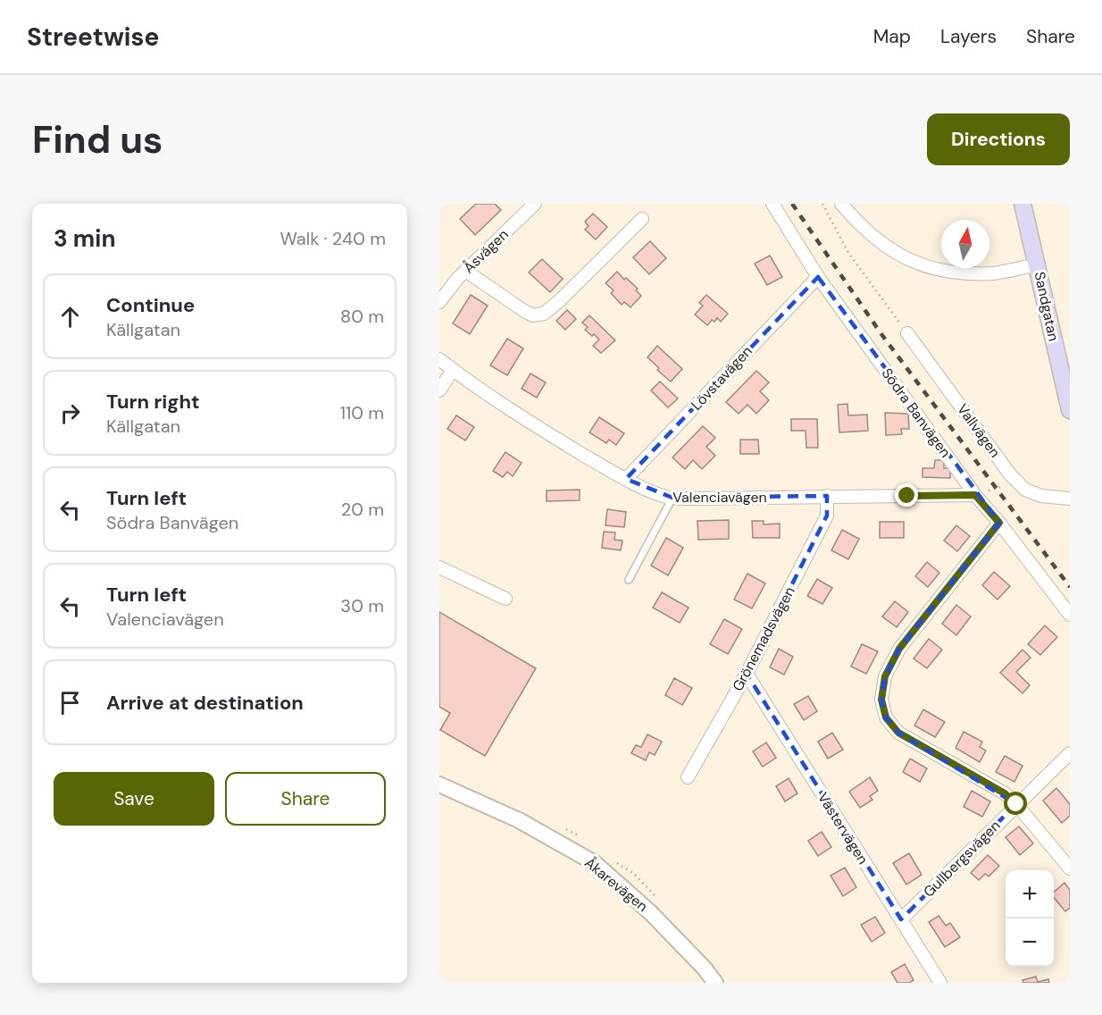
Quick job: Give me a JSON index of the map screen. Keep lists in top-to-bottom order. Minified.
{"streets":{"main road":["Sandgatan"],"street":["Åsvägen","Lövstavägen","Södra Banvägen","Vallvägen","Valenciavägen","Grönemadsvägen","Västervägen","Gullbergsvägen","Åkarevägen"]},"crossings":[["Lövstavägen","Södra Banvägen"],["Lövstavägen","Valenciavägen"],["Södra Banvägen","Valenciavägen"],["Valenciavägen","Grönemadsvägen"],["Grönemadsvägen","Västervägen"],["Västervägen","Gullbergsvägen"]],"north":"top","page":{"header":"Streetwise","nav":["Map","Layers","Share"],"buttons":["Directions",["Save","Share"]],"title":"Find us","heading":["3 min","Walk · 240 m"],"list":[["Continue","Källgatan","80 m"],["Turn right","Källgatan","110 m"],["Turn left","Södra Banvägen","20 m"],["Turn left","Valenciavägen","30 m"],"Arrive at destination"],"map_buttons":["+","−"]}}
